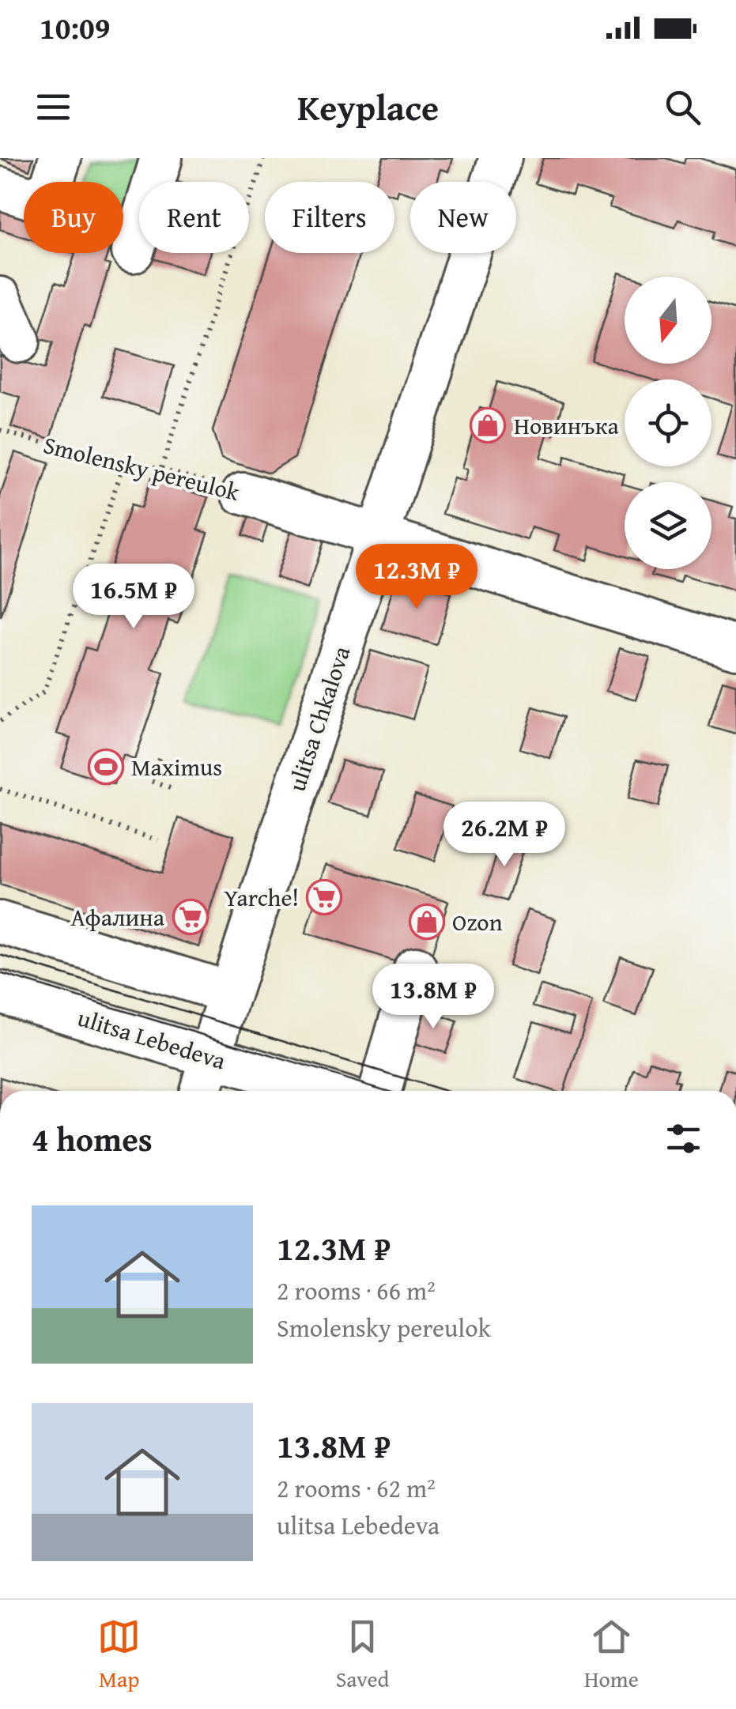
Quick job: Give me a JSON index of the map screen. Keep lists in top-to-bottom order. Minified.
{"streets":{"street":["Smolensky pereulok","ulitsa Chkalova","ulitsa Lebedeva"]},"crossings":[["Smolensky pereulok","ulitsa Chkalova"],["ulitsa Chkalova","ulitsa Lebedeva"]],"places":{"shop":["Новинъка","Ozon"],"sports":["Maximus"],"supermarket":["Yarche!","Афалина"]},"north":"bottom","page":{"status":"10:09","header":"Keyplace","chip":["Buy","Rent","Filters","New"],"price":["12.3M ₽","16.5M ₽","26.2M ₽","13.8M ₽"],"heading":"4 homes","list":[{"name":"12.3M ₽","note":"2 rooms · 66 m² · Smolensky pereulok"},{"name":"13.8M ₽","note":"2 rooms · 62 m² · ulitsa Lebedeva"}],"tabs":["Map","Saved","Home"]}}
